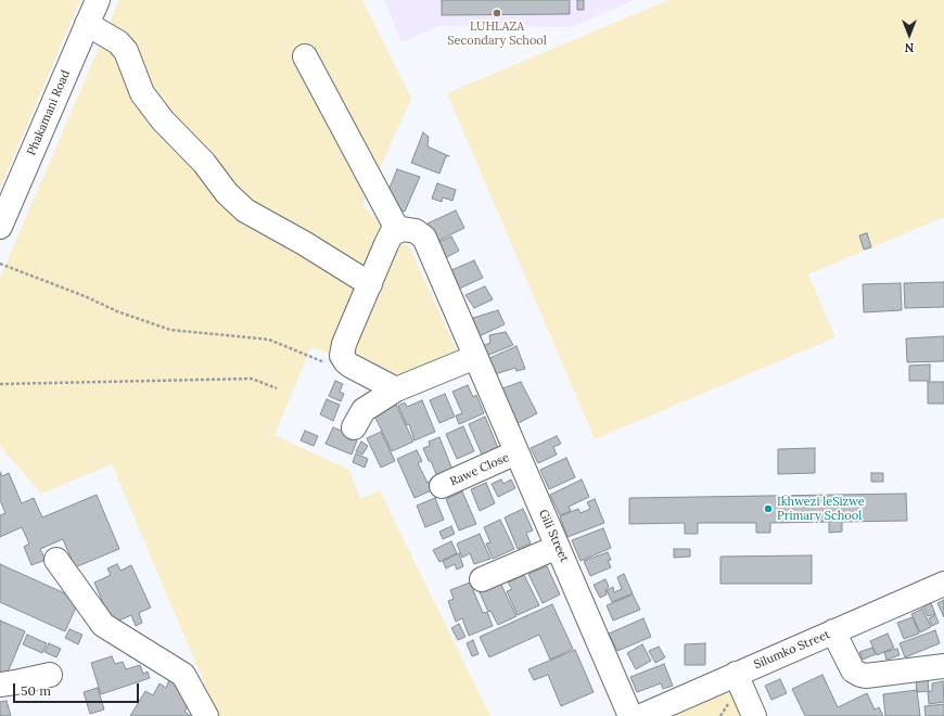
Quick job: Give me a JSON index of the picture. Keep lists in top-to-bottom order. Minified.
{"streets":{"street":["Phakamani Road","Rawe Close","Gili Street","Silumko Street"]},"crossings":[["Rawe Close","Gili Street"]],"places":["LUHLAZA Secondary School","Ikhwezi leSizwe Primary School"],"scale_bar":"50 m","north":"bottom"}
